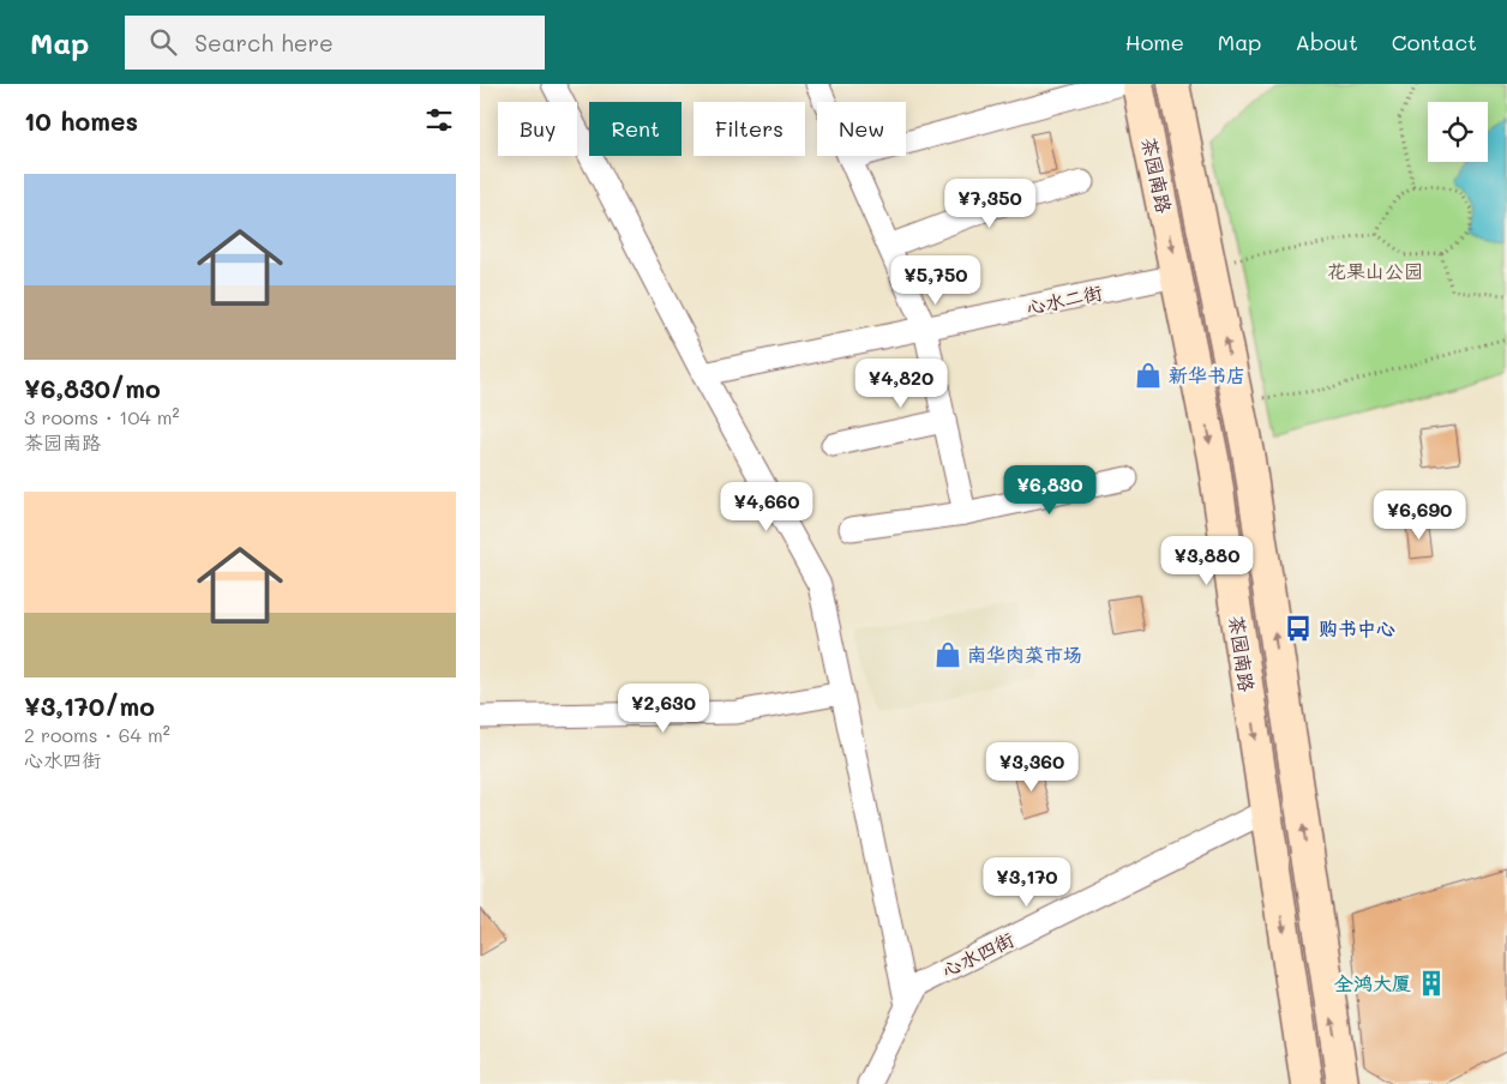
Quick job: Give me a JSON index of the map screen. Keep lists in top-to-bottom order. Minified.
{"streets":{"street":["茶园南路","心水二街","心水四街"]},"crossings":[["茶园南路","心水二街"],["茶园南路","心水四街"]],"parks":["花果山公园"],"places":{"shop":["新华书店","南华肉菜市场"],"bus stop":["购书中心"],"building":["全鸿大厦"]},"page":{"header":"Map","search":"Search here","nav":["Home","Map","About","Contact"],"heading":"10 homes","chip":["Buy","Rent","Filters","New"],"list":[{"name":"¥6,830/mo","note":"3 rooms · 104 m² · 茶园南路"},{"name":"¥3,170/mo","note":"2 rooms · 64 m² · 心水四街"}],"price":["¥7,350","¥5,750","¥4,820","¥6,830","¥4,660","¥6,690","¥3,880","¥2,630","¥3,360","¥3,170"]}}
